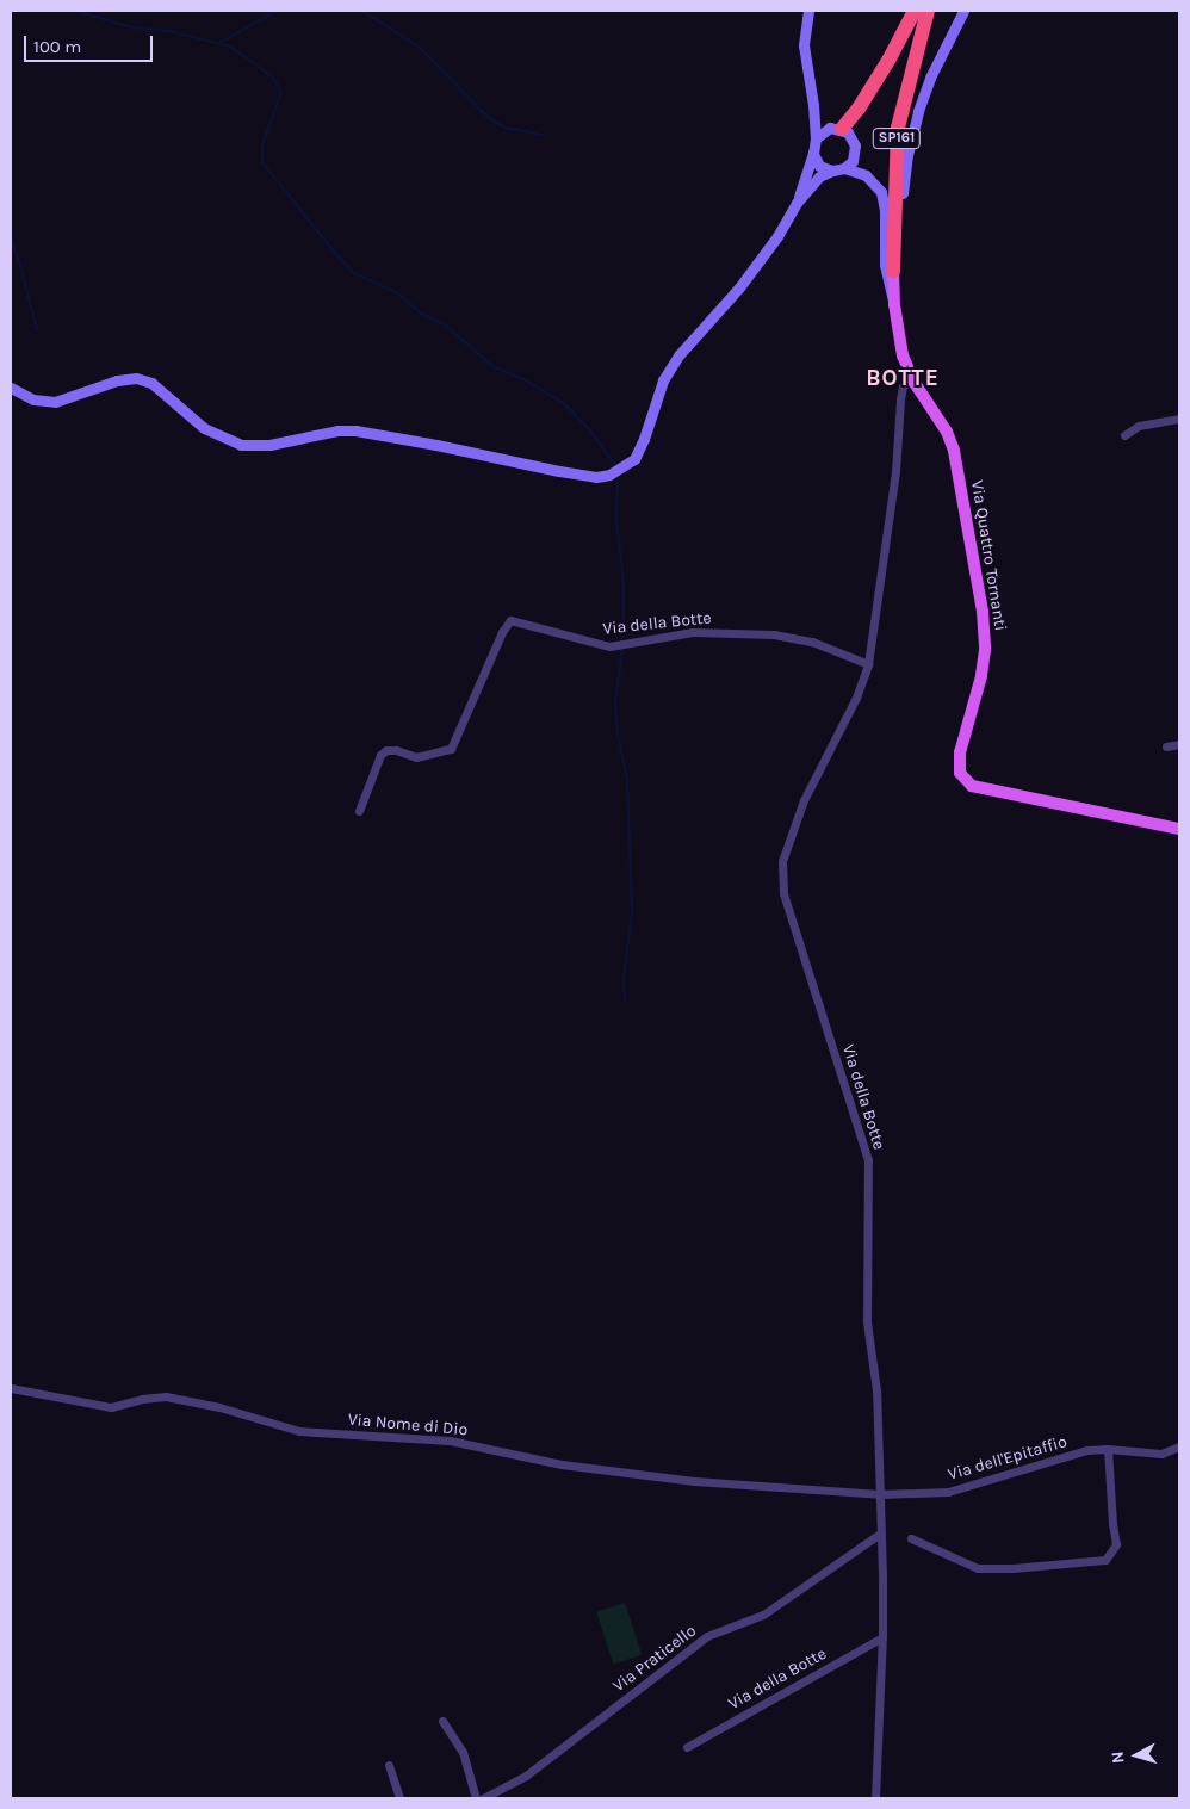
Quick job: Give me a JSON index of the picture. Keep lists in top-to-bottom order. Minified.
{"streets":{"highway":["SP161"],"main road":["Via Quattro Tornanti"],"street":["Via della Botte","Via Nome di Dio","Via dell'Epitaffio","Via Praticello"]},"crossings":[["SP161","Via Quattro Tornanti"],["Via Quattro Tornanti","Via della Botte"],["Via della Botte","Via Nome di Dio"],["Via della Botte","Via dell'Epitaffio"],["Via della Botte","Via Praticello"],["Via Nome di Dio","Via dell'Epitaffio"]],"districts":["BOTTE"],"scale_bar":"100 m","north":"left"}
